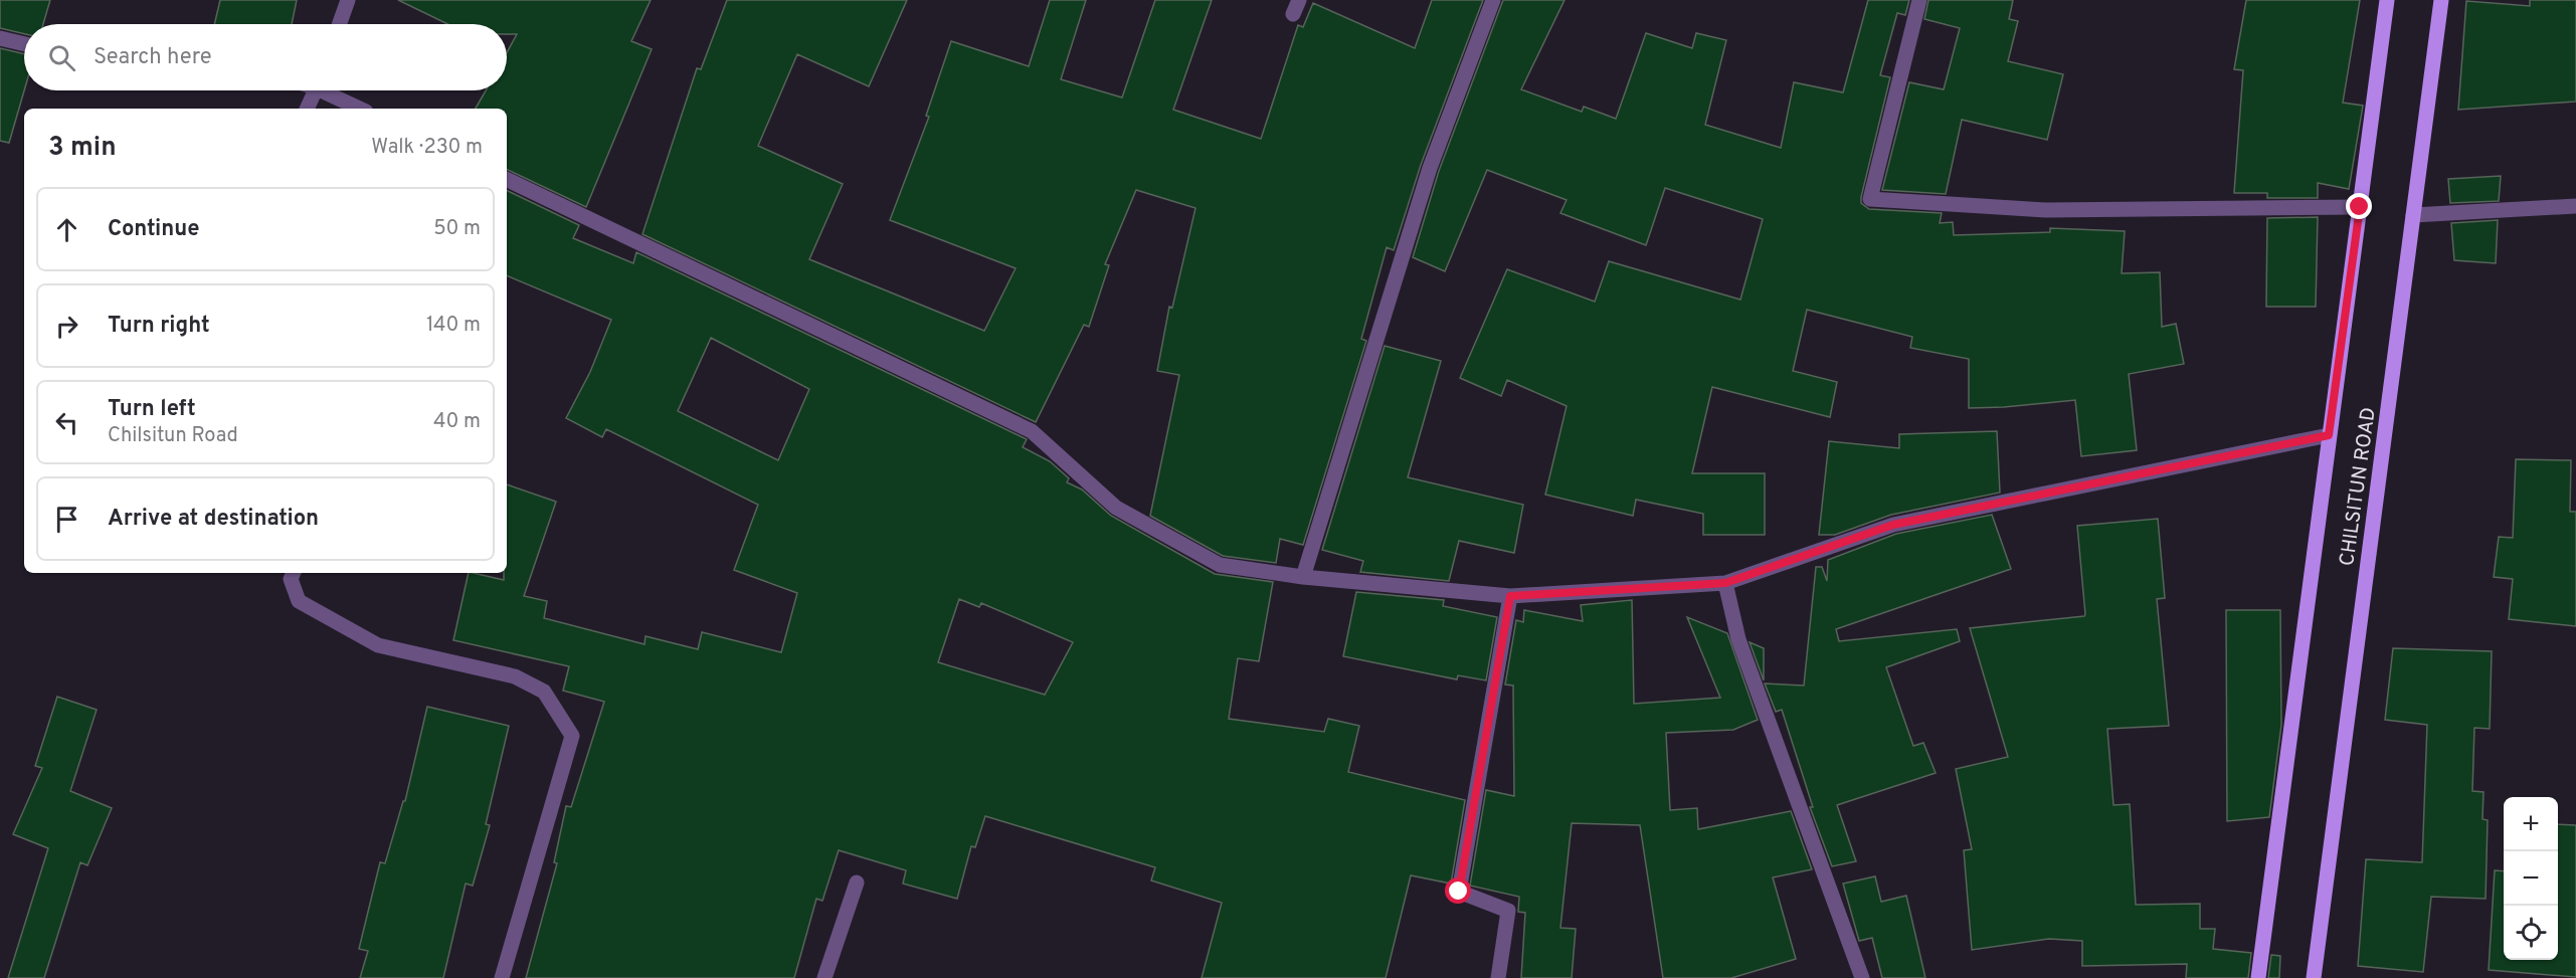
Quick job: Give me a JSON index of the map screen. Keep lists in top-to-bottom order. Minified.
{"streets":{"main road":["CHILSITUN ROAD"]},"page":{"search":"Search here","heading":["3 min","Walk · 230 m"],"list":[["Continue","50 m"],["Turn right","140 m"],["Turn left","Chilsitun Road","40 m"],"Arrive at destination"],"map_buttons":["+","−"]}}
